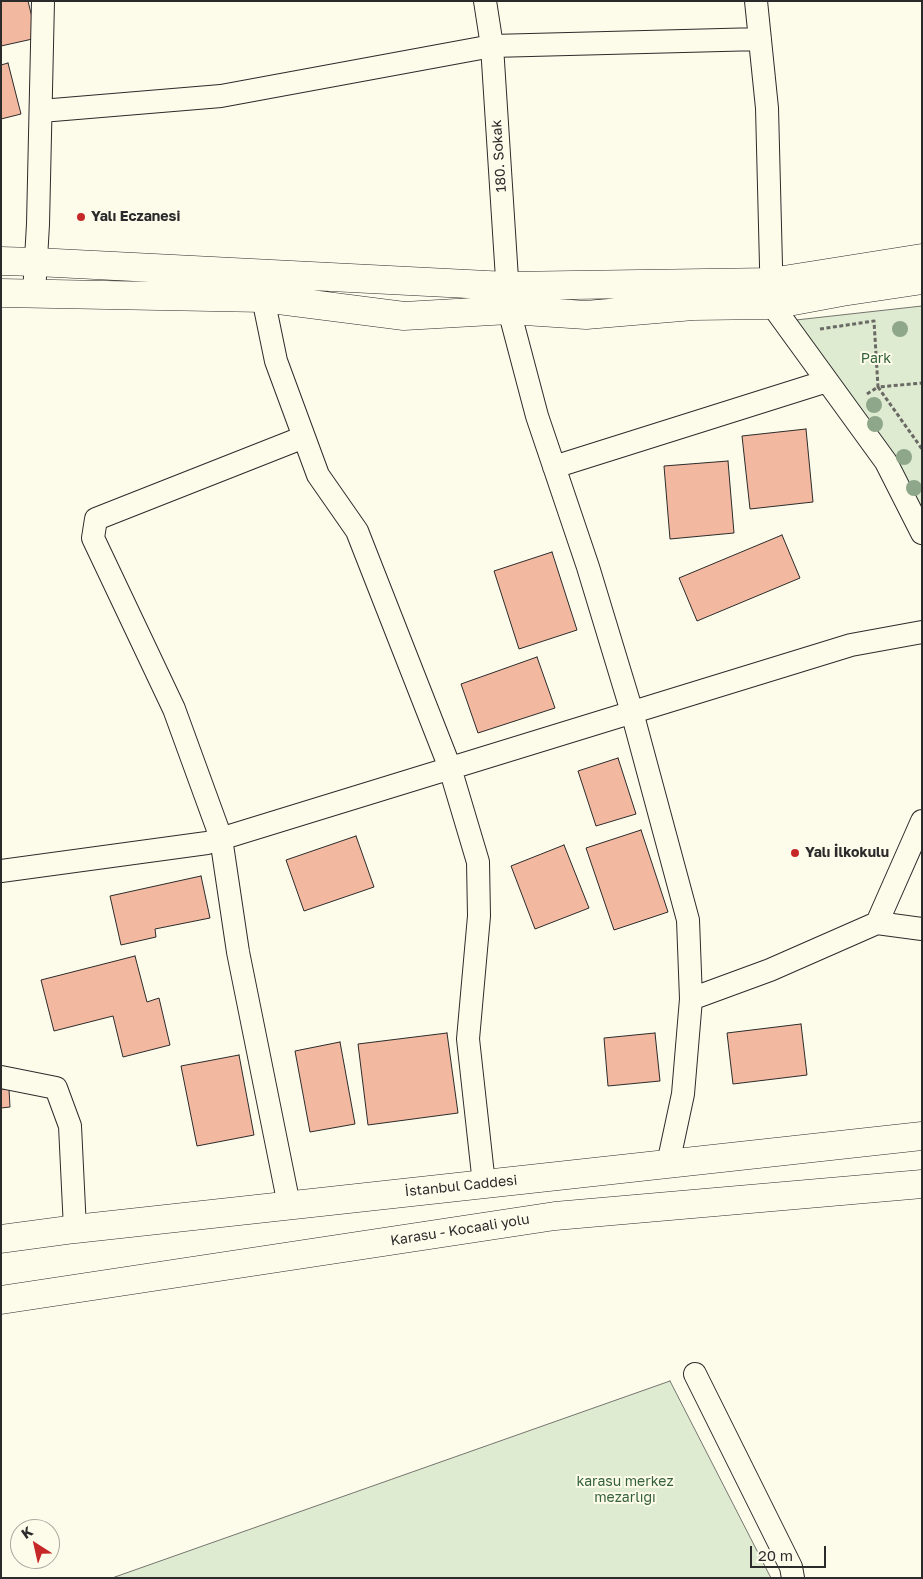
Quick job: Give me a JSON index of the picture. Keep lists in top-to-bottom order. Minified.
{"streets":{"main road":["İstanbul Caddesi","Karasu - Kocaali yolu"],"street":["180. Sokak"]},"crossings":[["180. Sokak","İstanbul Caddesi"]],"parks":["Park","karasu merkez mezarlığı"],"places":["Yalı Eczanesi","Yalı İlkokulu"],"scale_bar":"20 m","north":"top left"}
